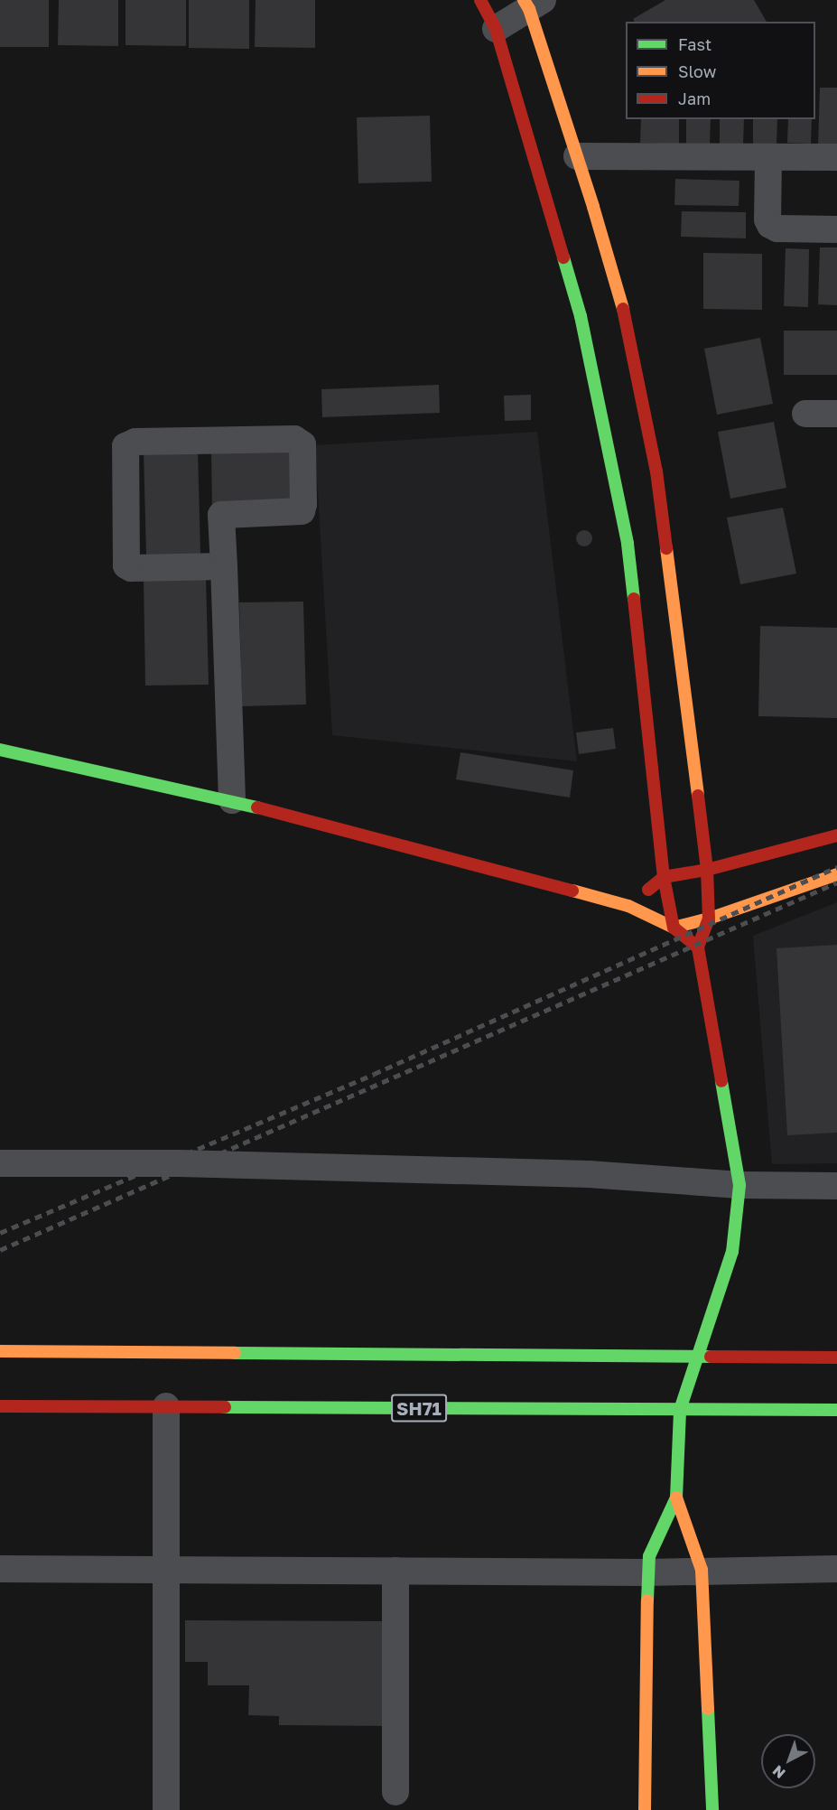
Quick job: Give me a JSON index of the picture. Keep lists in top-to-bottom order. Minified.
{"streets":{"street":["SH71"]},"legend":["Fast","Slow","Jam"],"north":"bottom left"}
